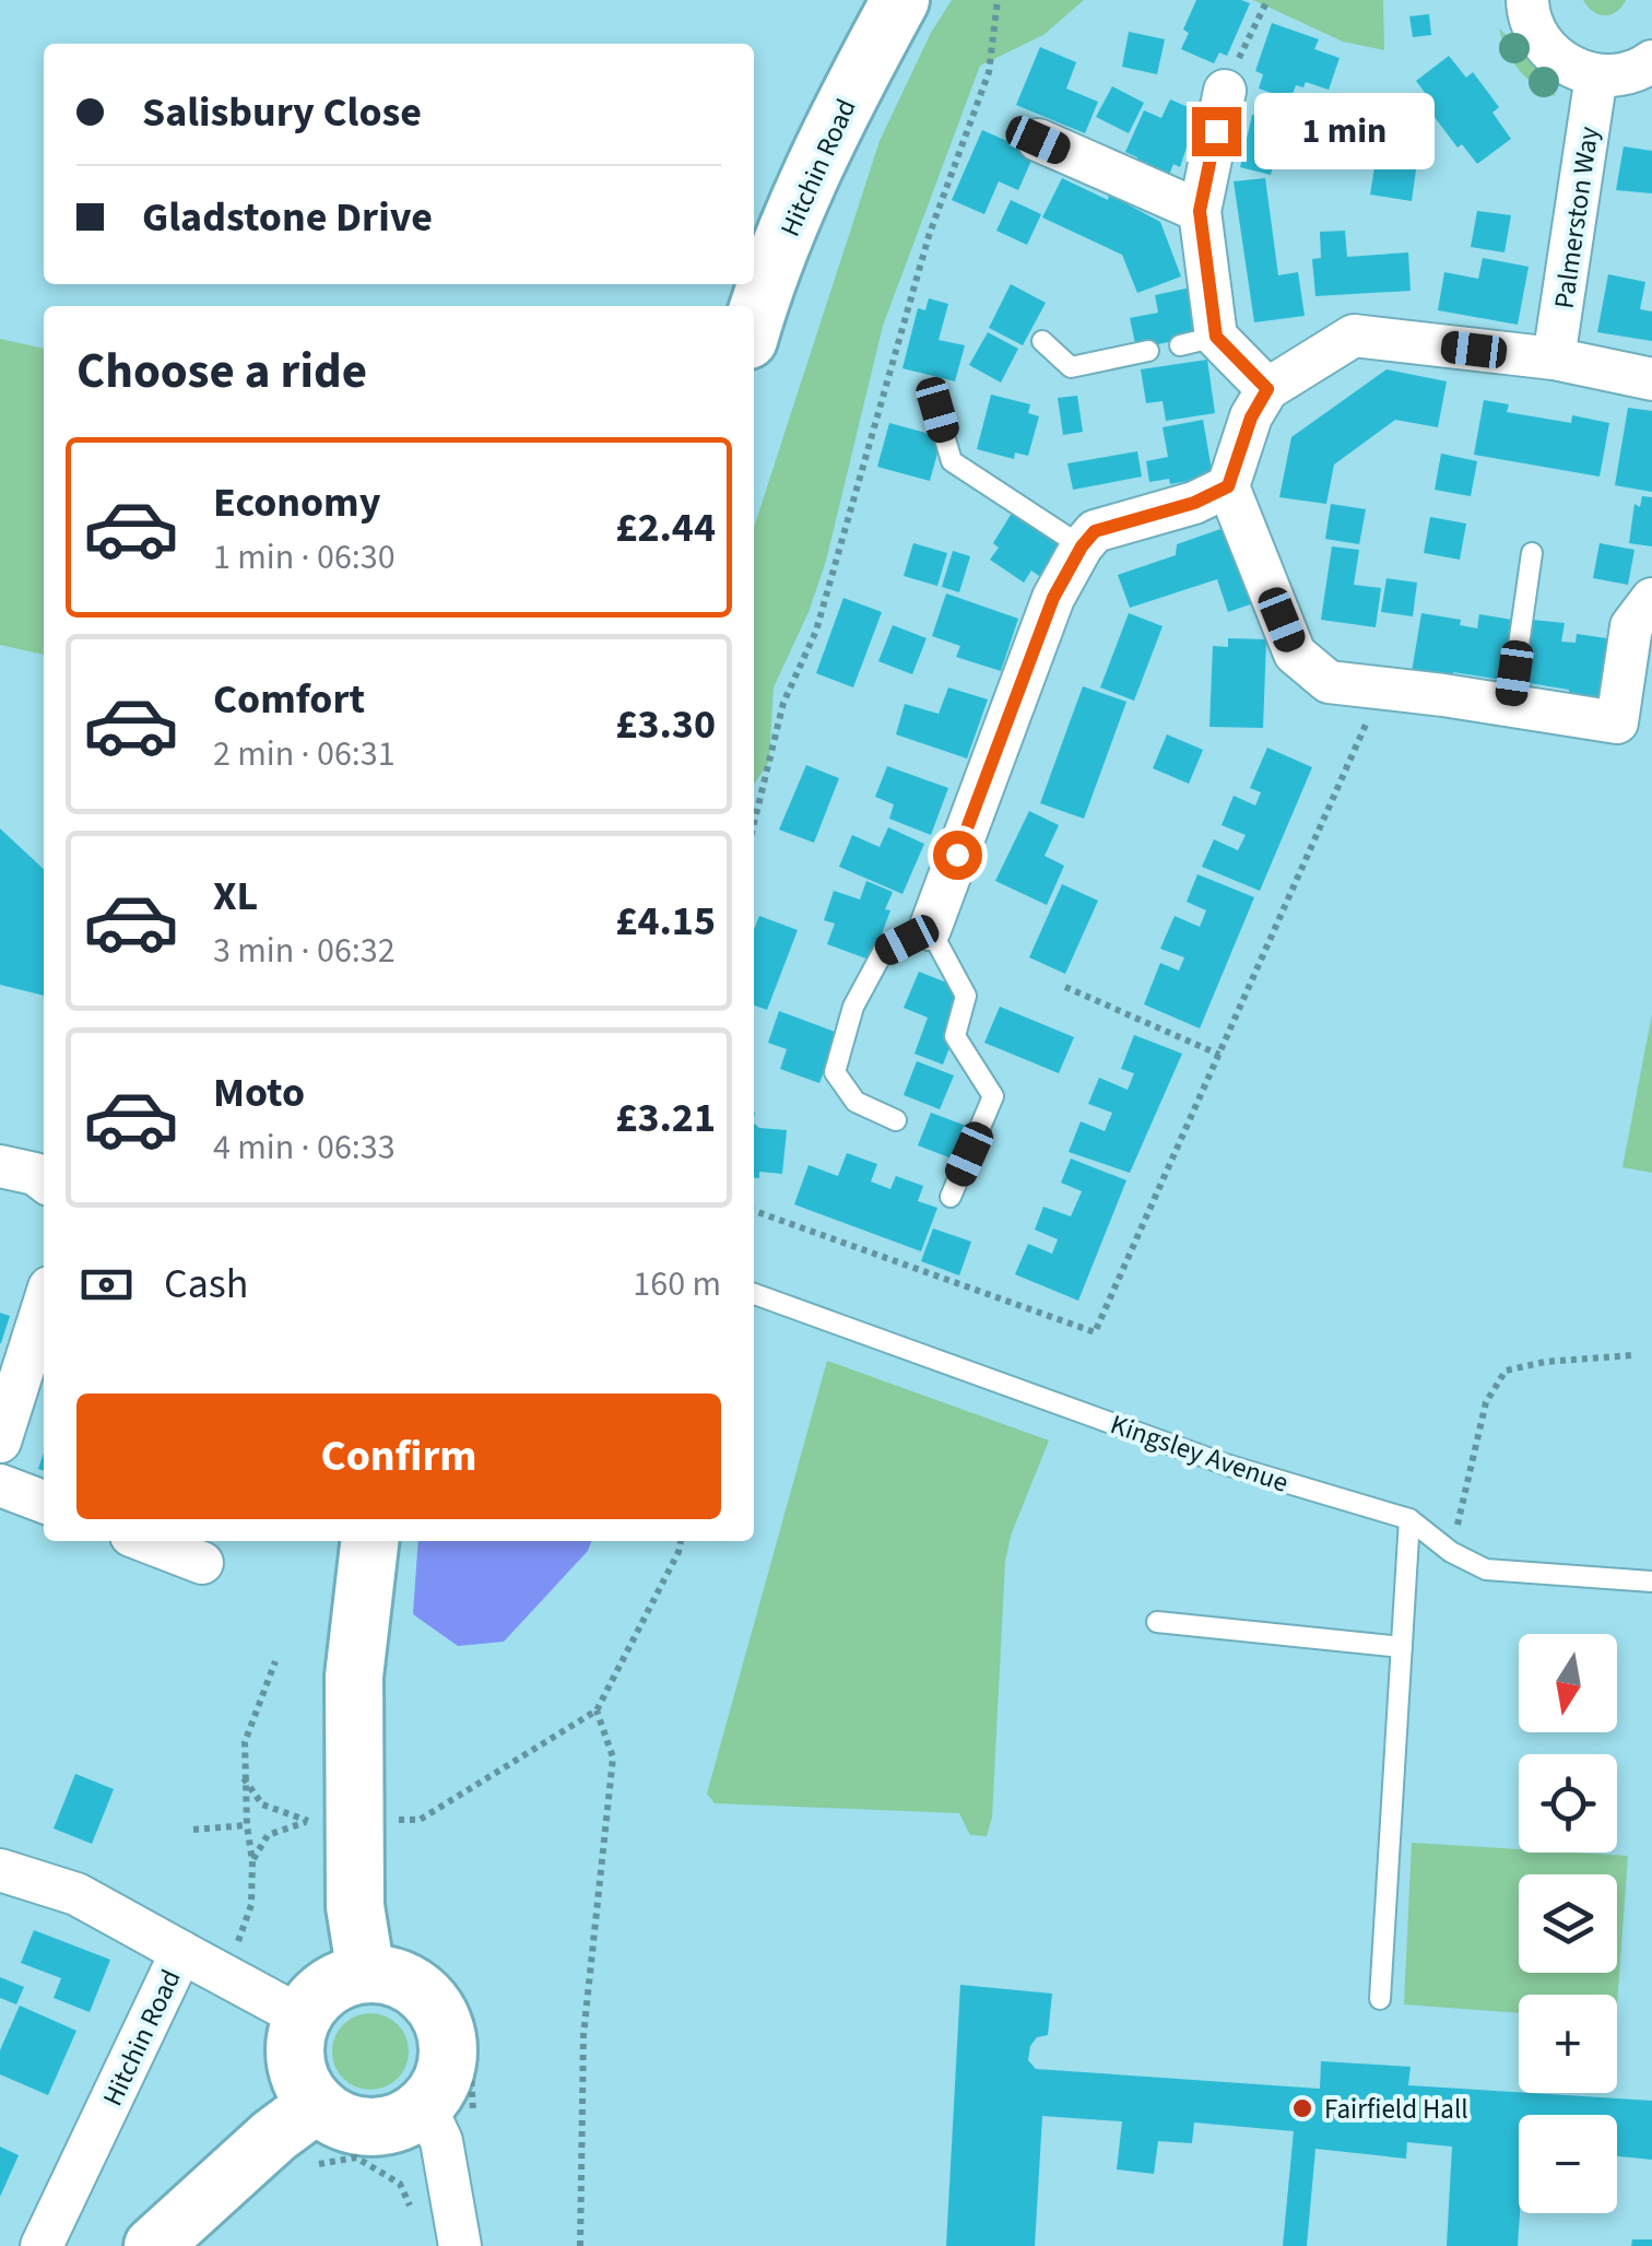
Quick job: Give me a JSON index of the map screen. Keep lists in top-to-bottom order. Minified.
{"streets":{"street":["Hitchin Road","Palmerston Way"],"lane":["Kingsley Avenue"]},"places":["Fairfield Hall"],"north":"bottom","page":{"banner":["Salisbury Close","Gladstone Drive"],"bubble":"1 min","heading":"Choose a ride","list":[{"name":"Economy","note":"1 min · 06:30","value":"£2.44"},{"name":"Comfort","note":"2 min · 06:31","value":"£3.30"},{"name":"XL","note":"3 min · 06:32","value":"£4.15"},{"name":"Moto","note":"4 min · 06:33","value":"£3.21"}],"pay":["Cash","160 m"],"buttons":"Confirm","map_buttons":["+","−"]}}
